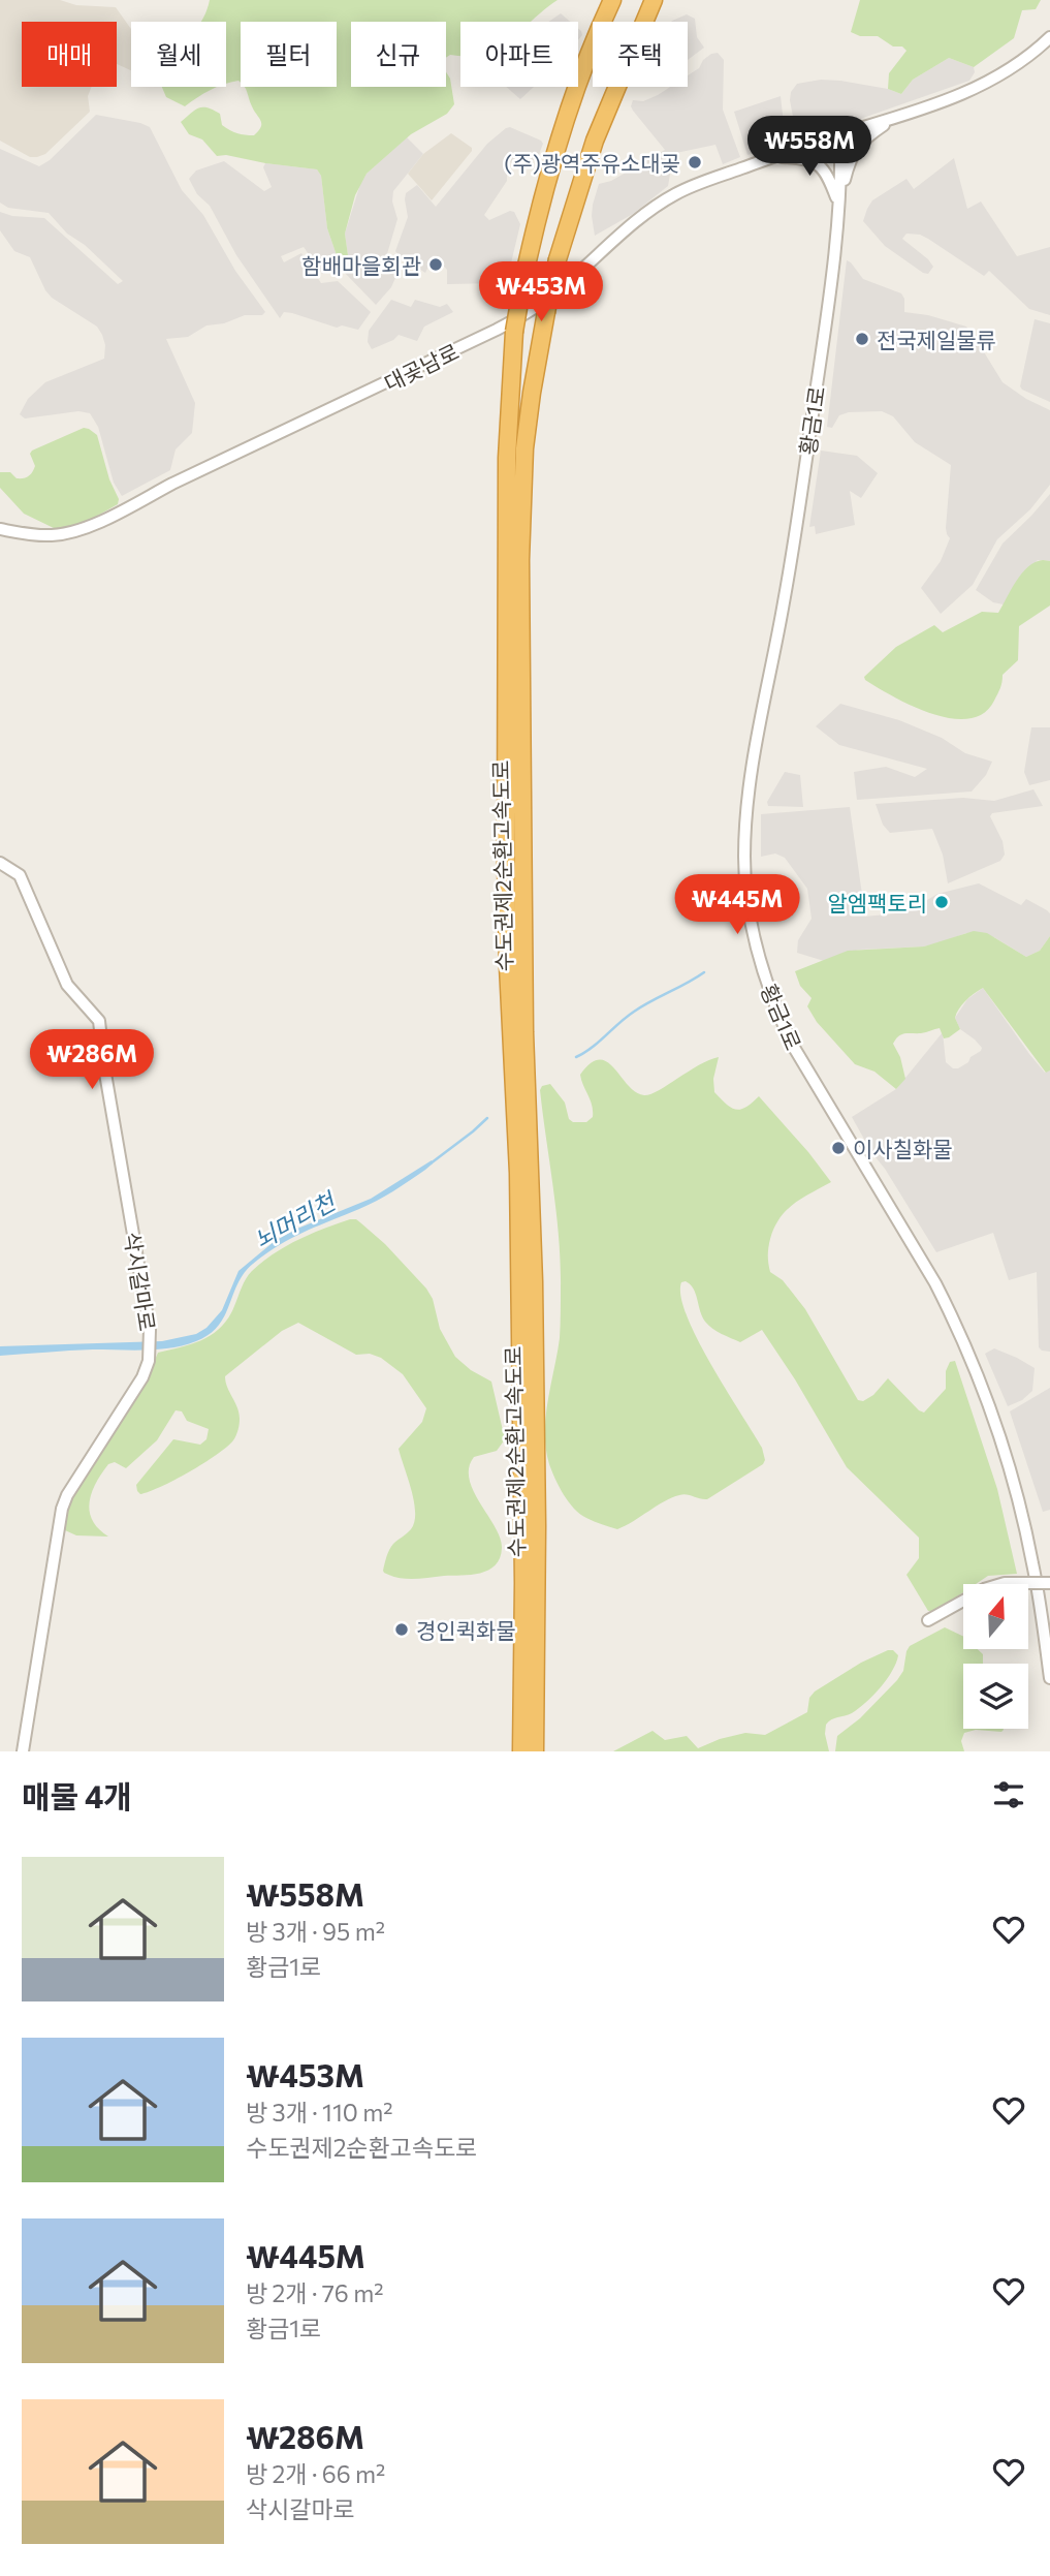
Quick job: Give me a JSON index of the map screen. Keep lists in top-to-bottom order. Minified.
{"streets":{"highway":["수도권제2순환고속도로"],"street":["대곶남로","황금1로","삭시갈마로"]},"crossings":[["대곶남로","황금1로"]],"water":["뇌머리천"],"places":["(주)광역주유소대곶","함배마을회관","전국제일물류","알엠팩토리","이사칠화물","경인퀵화물"],"north":"top","page":{"chip":["매매","월세","필터","신규","아파트","주택"],"price":["₩558M","₩453M","₩445M","₩286M"],"heading":"매물 4개","list":[{"name":"₩558M","note":"방 3개 · 95 m² · 황금1로"},{"name":"₩453M","note":"방 3개 · 110 m² · 수도권제2순환고속도로"},{"name":"₩445M","note":"방 2개 · 76 m² · 황금1로"},{"name":"₩286M","note":"방 2개 · 66 m² · 삭시갈마로"}]}}
